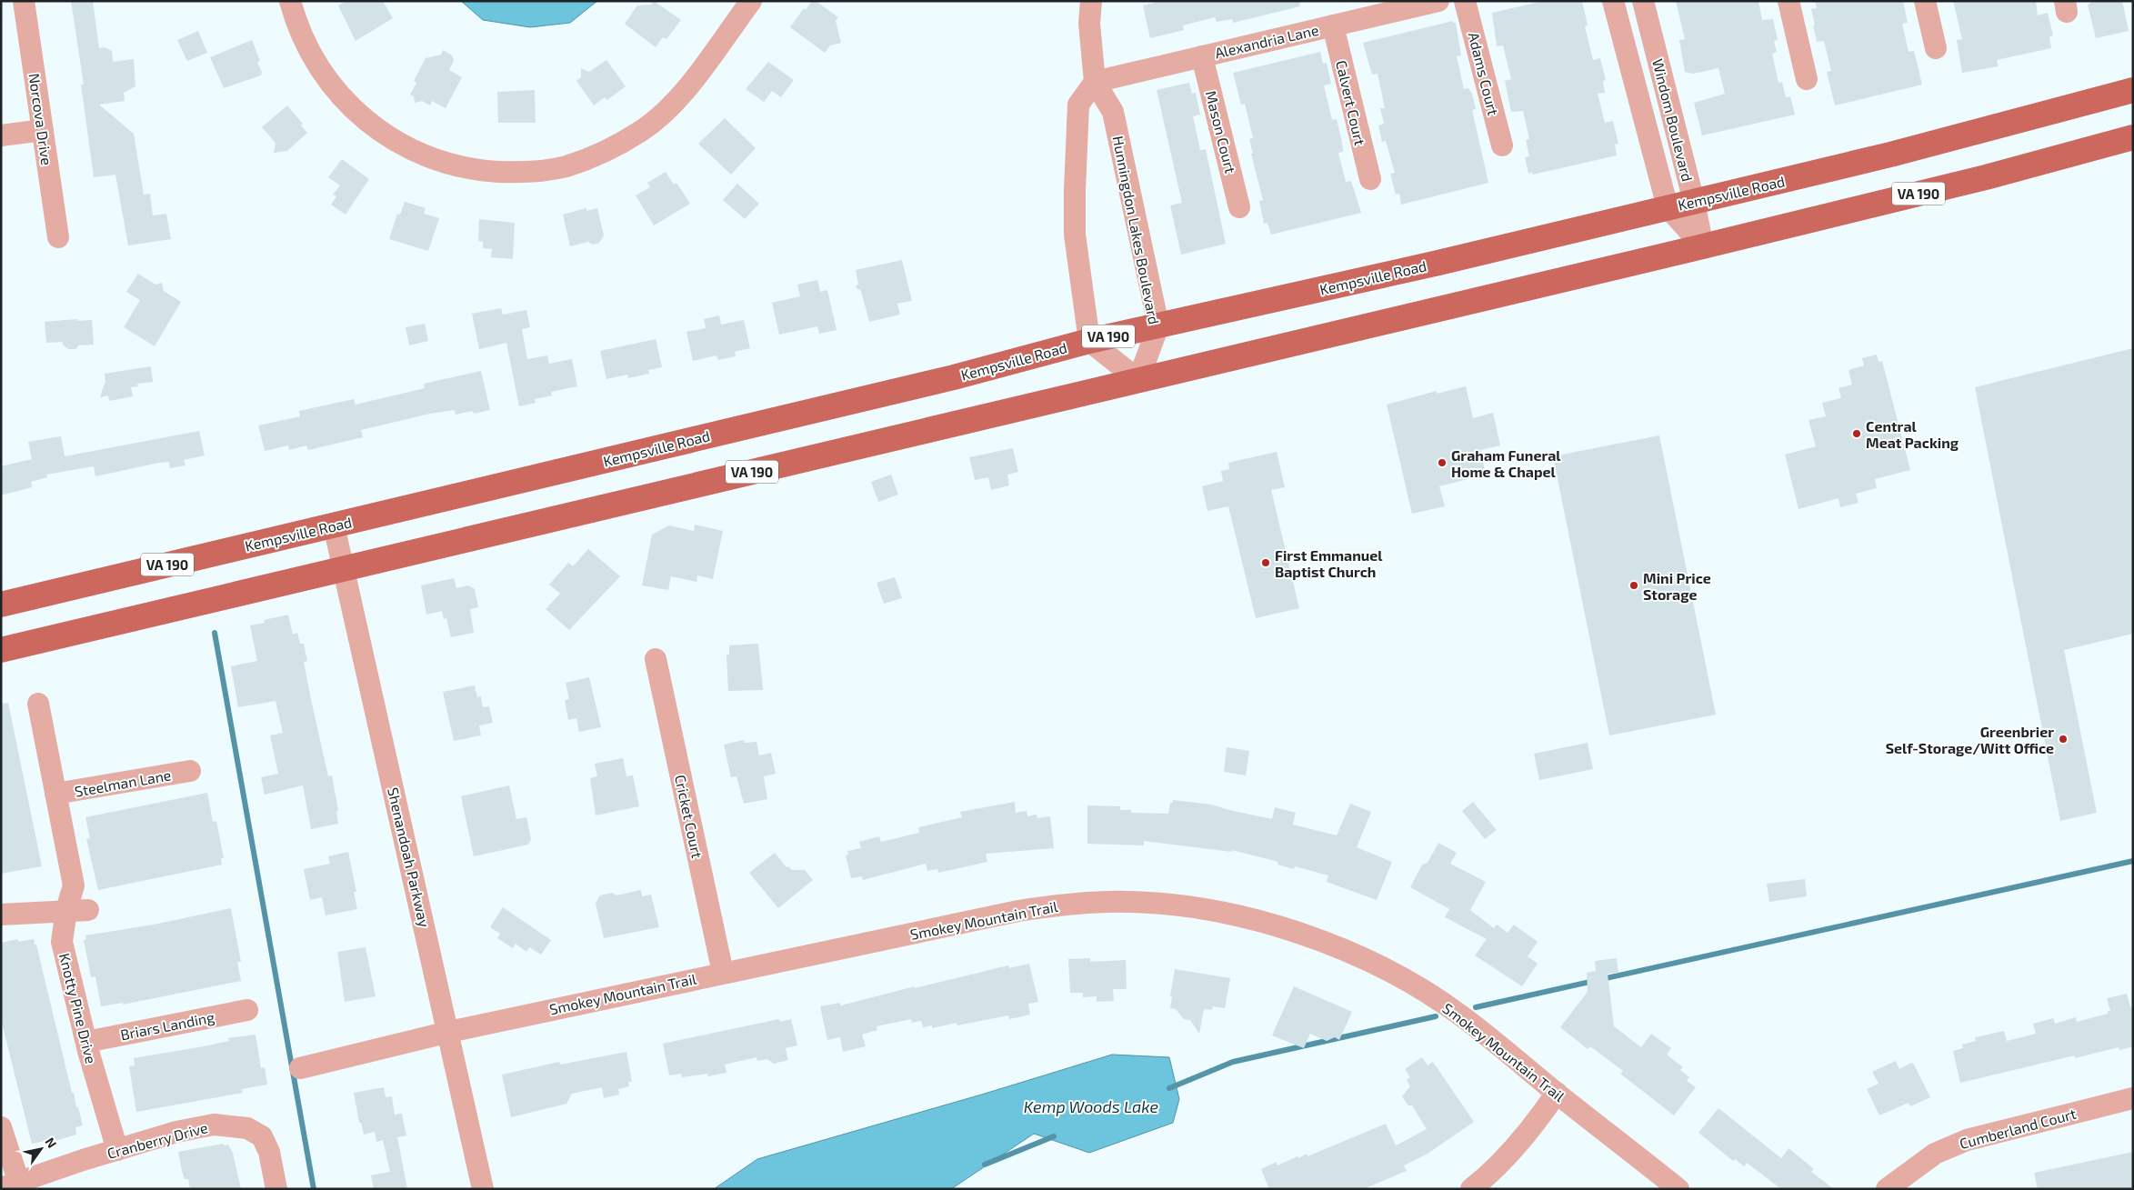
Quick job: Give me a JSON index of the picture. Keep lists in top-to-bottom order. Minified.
{"streets":{"main road":["Kempsville Road","VA 190"],"street":["Alexandria Lane","Adams Court","Calvert Court","Norcova Drive","Windom Boulevard","Mason Court","Hunningdon Lakes Boulevard","Steelman Lane","Cricket Court","Shenandoah Parkway","Smokey Mountain Trail","Knotty Pine Drive","Briars Landing","Cumberland Court","Cranberry Drive"]},"crossings":[["Alexandria Lane","Calvert Court"],["Alexandria Lane","Mason Court"],["Alexandria Lane","Hunningdon Lakes Boulevard"],["Windom Boulevard","Kempsville Road"],["Windom Boulevard","VA 190"],["Kempsville Road","Hunningdon Lakes Boulevard"],["Kempsville Road","Shenandoah Parkway"],["VA 190","Hunningdon Lakes Boulevard"],["VA 190","Shenandoah Parkway"],["Steelman Lane","Knotty Pine Drive"],["Cricket Court","Smokey Mountain Trail"],["Shenandoah Parkway","Smokey Mountain Trail"],["Knotty Pine Drive","Briars Landing"],["Knotty Pine Drive","Cranberry Drive"]],"water":["Kemp Woods Lake"],"places":["Central Meat Packing","Graham Funeral Home & Chapel","First Emmanuel Baptist Church","Mini Price Storage","Greenbrier Self-Storage/Witt Office"],"north":"top right"}
